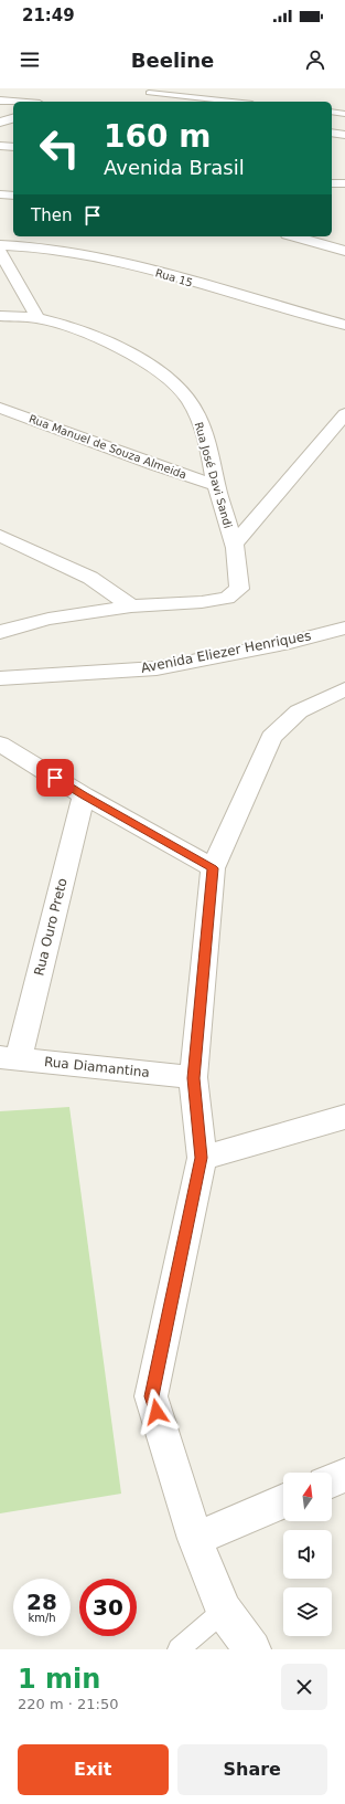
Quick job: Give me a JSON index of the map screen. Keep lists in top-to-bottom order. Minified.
{"streets":{"street":["Rua 15","Rua Manuel de Souza Almeida","Rua José Davi Sandi","Avenida Eliezer Henriques","Rua Ouro Preto","Rua Diamantina"]},"crossings":[["Rua Manuel de Souza Almeida","Rua José Davi Sandi"],["Rua Ouro Preto","Rua Diamantina"]],"north":"top","page":{"status":"21:49","header":"Beeline","turn":["160 m","Avenida Brasil"],"then":"Then","speed":"28 km/h","limit":"30","heading":["1 min","220 m · 21:50"],"buttons":["Exit","Share"]}}
